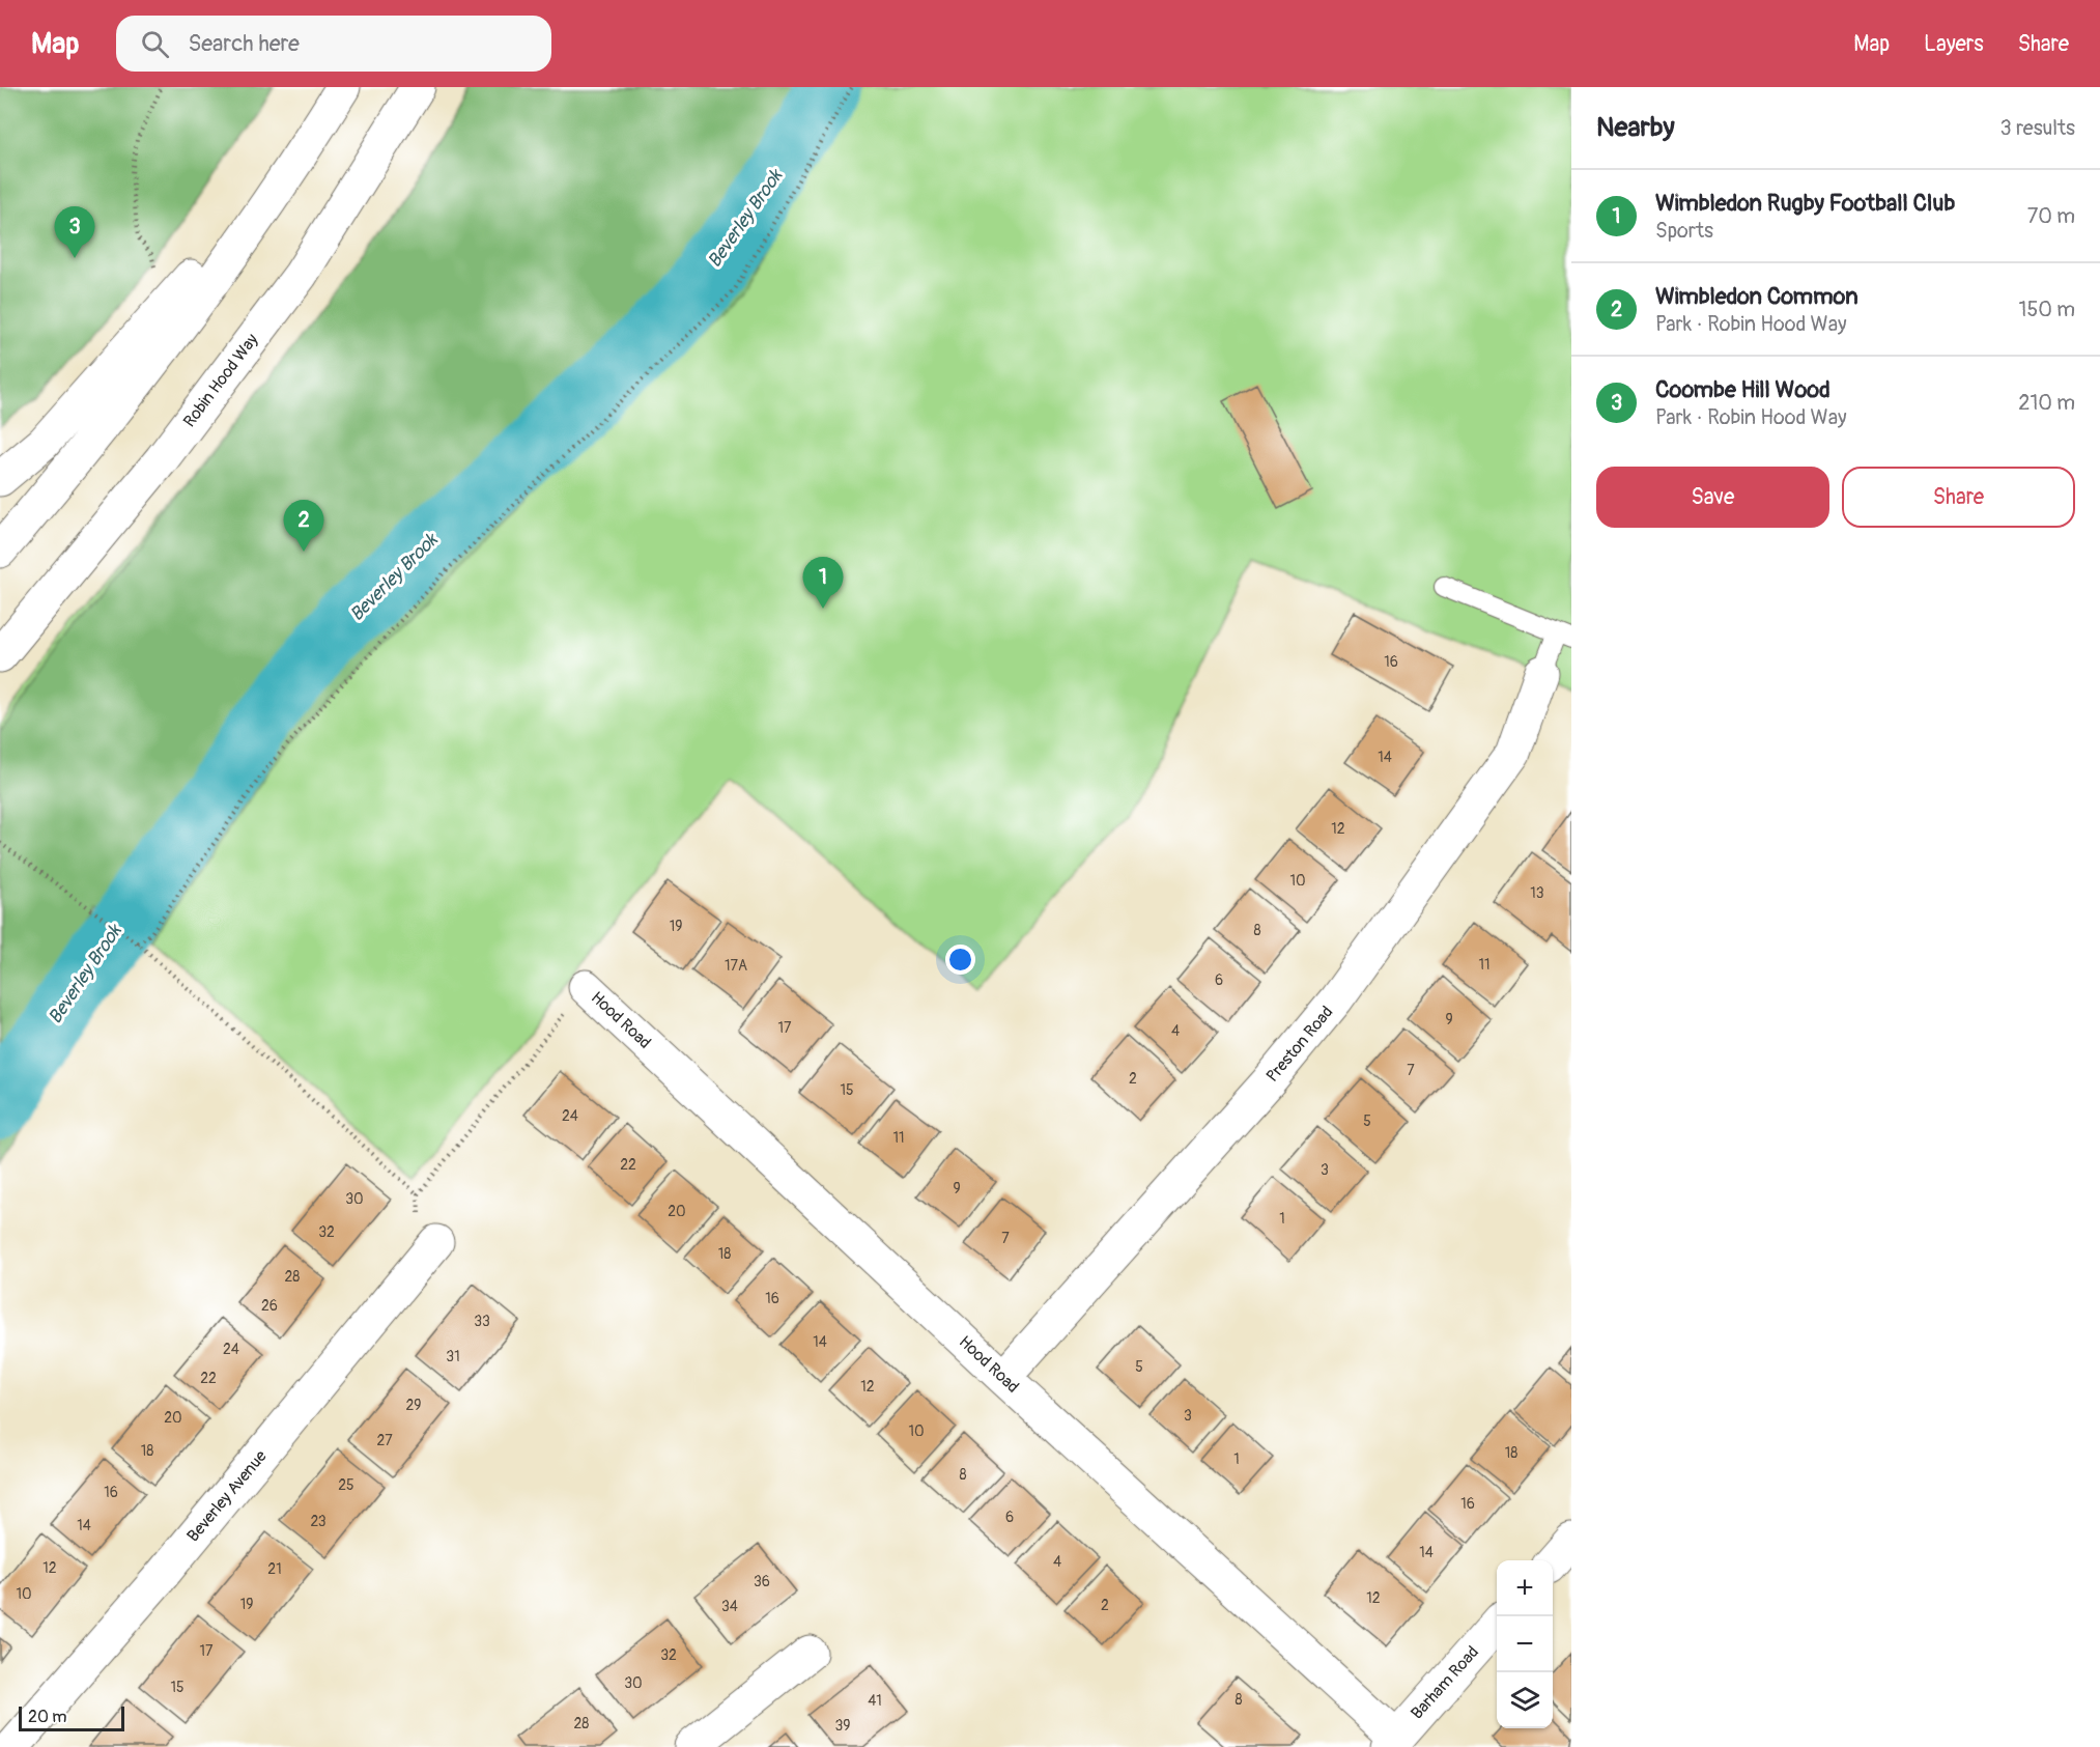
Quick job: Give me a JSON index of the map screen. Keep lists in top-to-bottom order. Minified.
{"streets":{"main road":["Robin Hood Way","Hood Road","Preston Road","Beverley Avenue","Barham Road"]},"crossings":[["Hood Road","Preston Road"],["Hood Road","Barham Road"]],"water":["Beverley Brook"],"house_numbers":["16","14","12","10","13","19","8","11","17A","6","9","17","4","7","2","15","24","5","11","22","3","9","30","20","1","32","7","18","28","16","26","33","14","24","31","5","22","12","29","3","20","10","27","18","18","1","8","25","16","16","6","23","14","14","4","12","21","36","10","12","19","2","34","17","32","30","15","8","41","28","39"],"scale_bar":"20 m","page":{"header":"Map","search":"Search here","nav":["Map","Layers","Share"],"heading":["Nearby","3 results"],"list":[{"mark":"1","name":"Wimbledon Rugby Football Club","note":"Sports","value":"70 m"},{"mark":"2","name":"Wimbledon Common","note":"Park · Robin Hood Way","value":"150 m"},{"mark":"3","name":"Coombe Hill Wood","note":"Park · Robin Hood Way","value":"210 m"}],"pins":["3","2","1"],"buttons":["Save","Share"],"map_buttons":["+","−"],"scale":"20 m"}}
